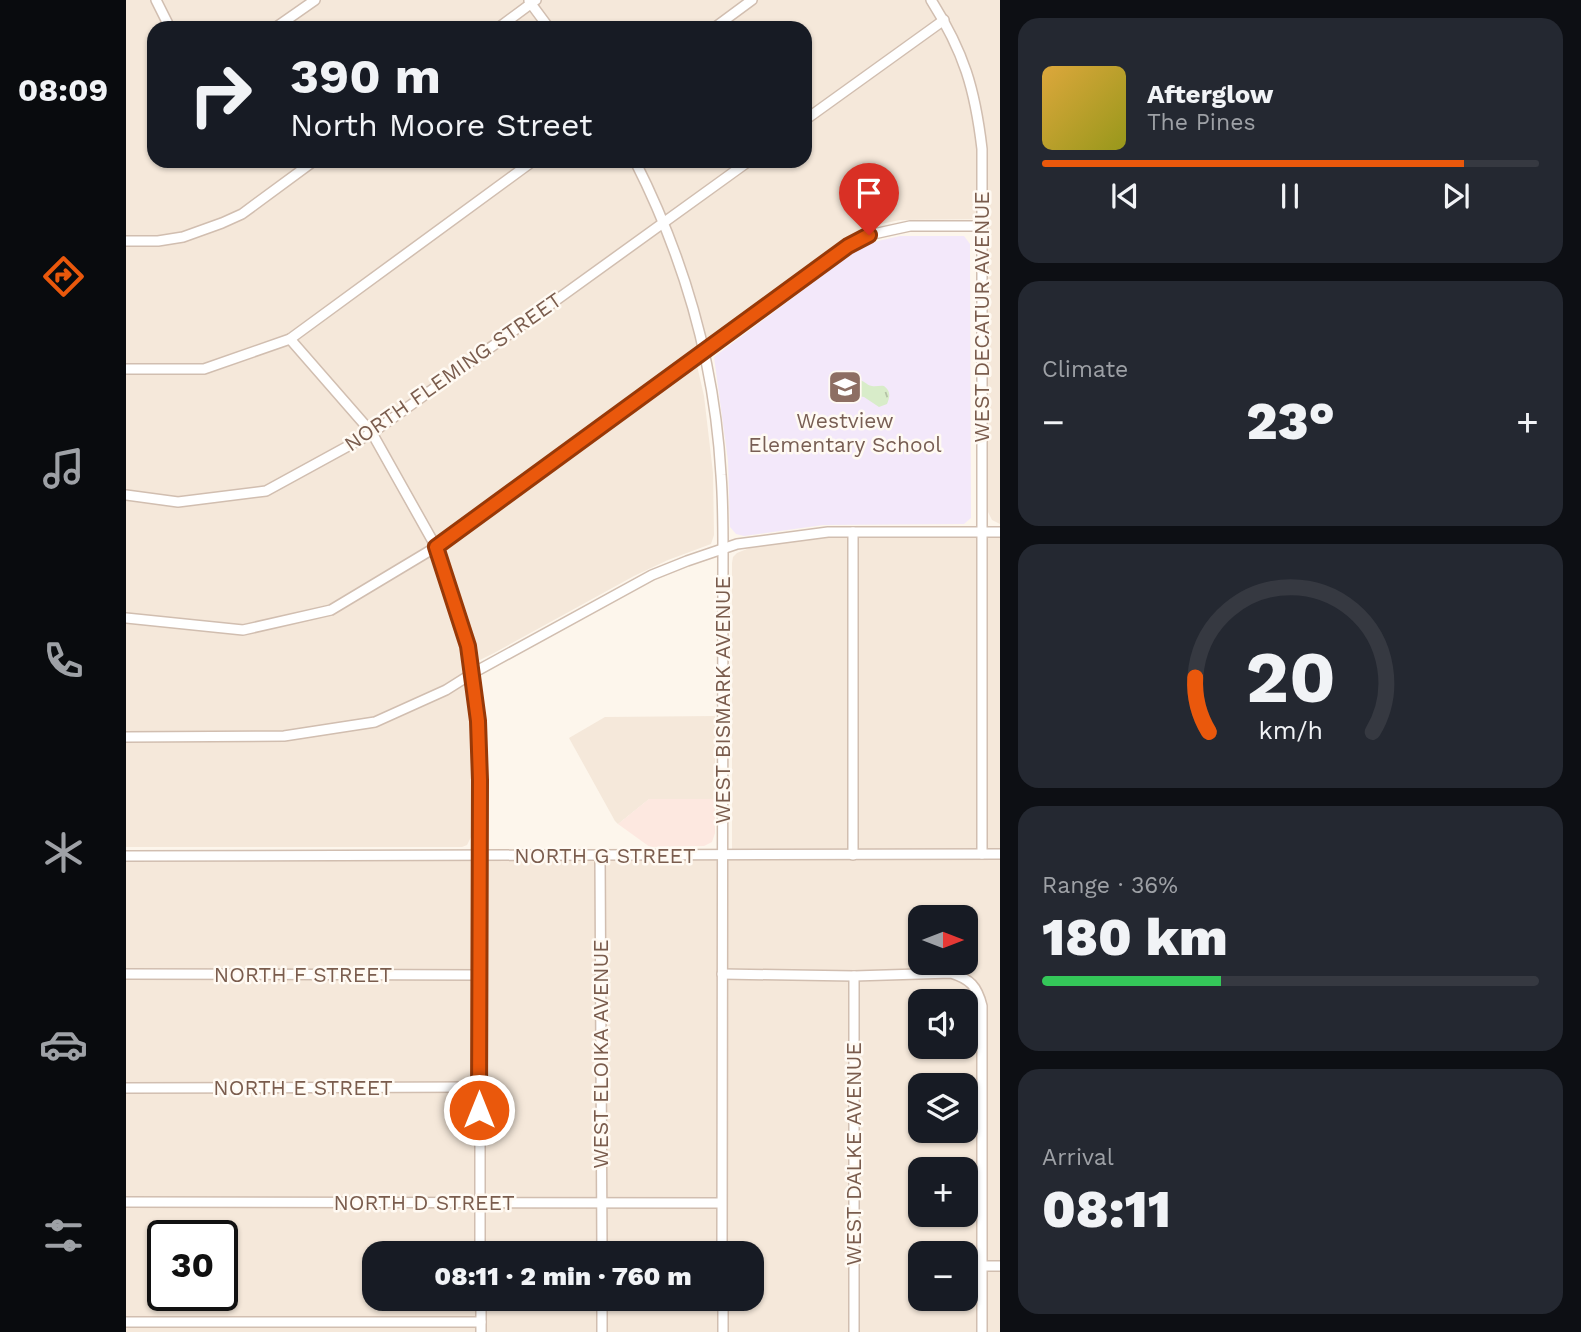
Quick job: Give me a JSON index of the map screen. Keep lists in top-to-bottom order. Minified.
{"streets":{"street":["WEST DECATUR AVENUE","NORTH FLEMING STREET","WEST BISMARK AVENUE","NORTH G STREET","NORTH F STREET","WEST ELOIKA AVENUE","NORTH E STREET","WEST DALKE AVENUE","NORTH D STREET"]},"crossings":[["WEST DECATUR AVENUE","NORTH G STREET"],["NORTH FLEMING STREET","WEST BISMARK AVENUE"],["WEST BISMARK AVENUE","NORTH G STREET"],["WEST BISMARK AVENUE","NORTH D STREET"],["NORTH G STREET","WEST ELOIKA AVENUE"],["WEST ELOIKA AVENUE","NORTH D STREET"]],"places":{"school or university":["Westview Elementary School"]},"north":"right","page":{"tabs":"08:09","turn":["390 m","North Moore Street"],"song":["Afterglow","The Pines"],"tile":["Climate",["Range · 36%","180 km"],["Arrival","08:11"]],"heat":["−","23°","+"],"map_buttons":["+","−"],"limit":"30","trip":"08:11 · 2 min · 760 m","gauge":["20","km/h"]}}
